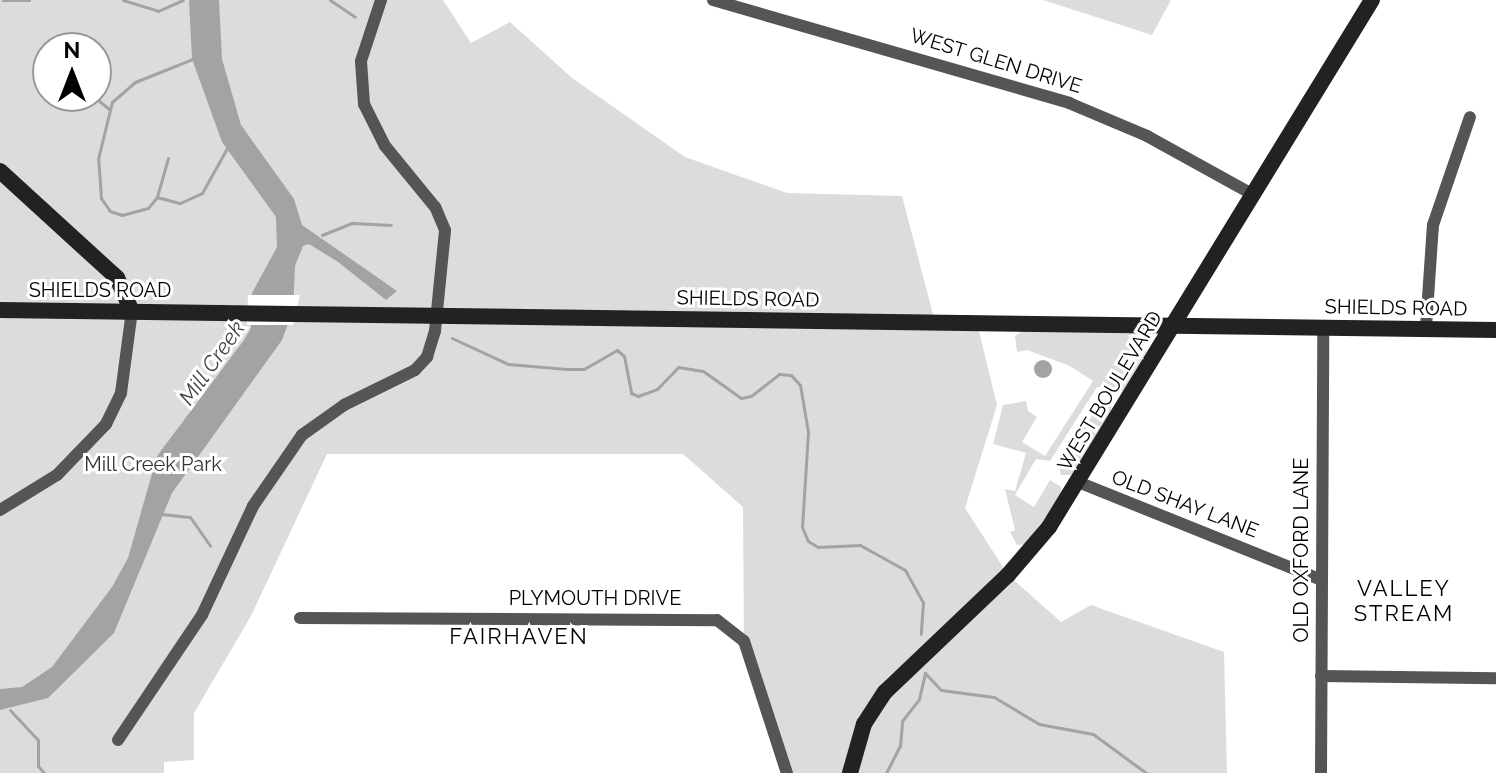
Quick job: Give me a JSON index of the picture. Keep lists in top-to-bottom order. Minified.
{"streets":{"main road":["SHIELDS ROAD","WEST BOULEVARD"],"street":["WEST GLEN DRIVE","OLD SHAY LANE","OLD OXFORD LANE","PLYMOUTH DRIVE"]},"crossings":[["WEST GLEN DRIVE","WEST BOULEVARD"],["SHIELDS ROAD","WEST BOULEVARD"],["SHIELDS ROAD","OLD OXFORD LANE"],["WEST BOULEVARD","OLD SHAY LANE"],["OLD SHAY LANE","OLD OXFORD LANE"]],"districts":["VALLEY STREAM","FAIRHAVEN"],"water":["Mill Creek"],"parks":["Mill Creek Park"],"north":"top"}
